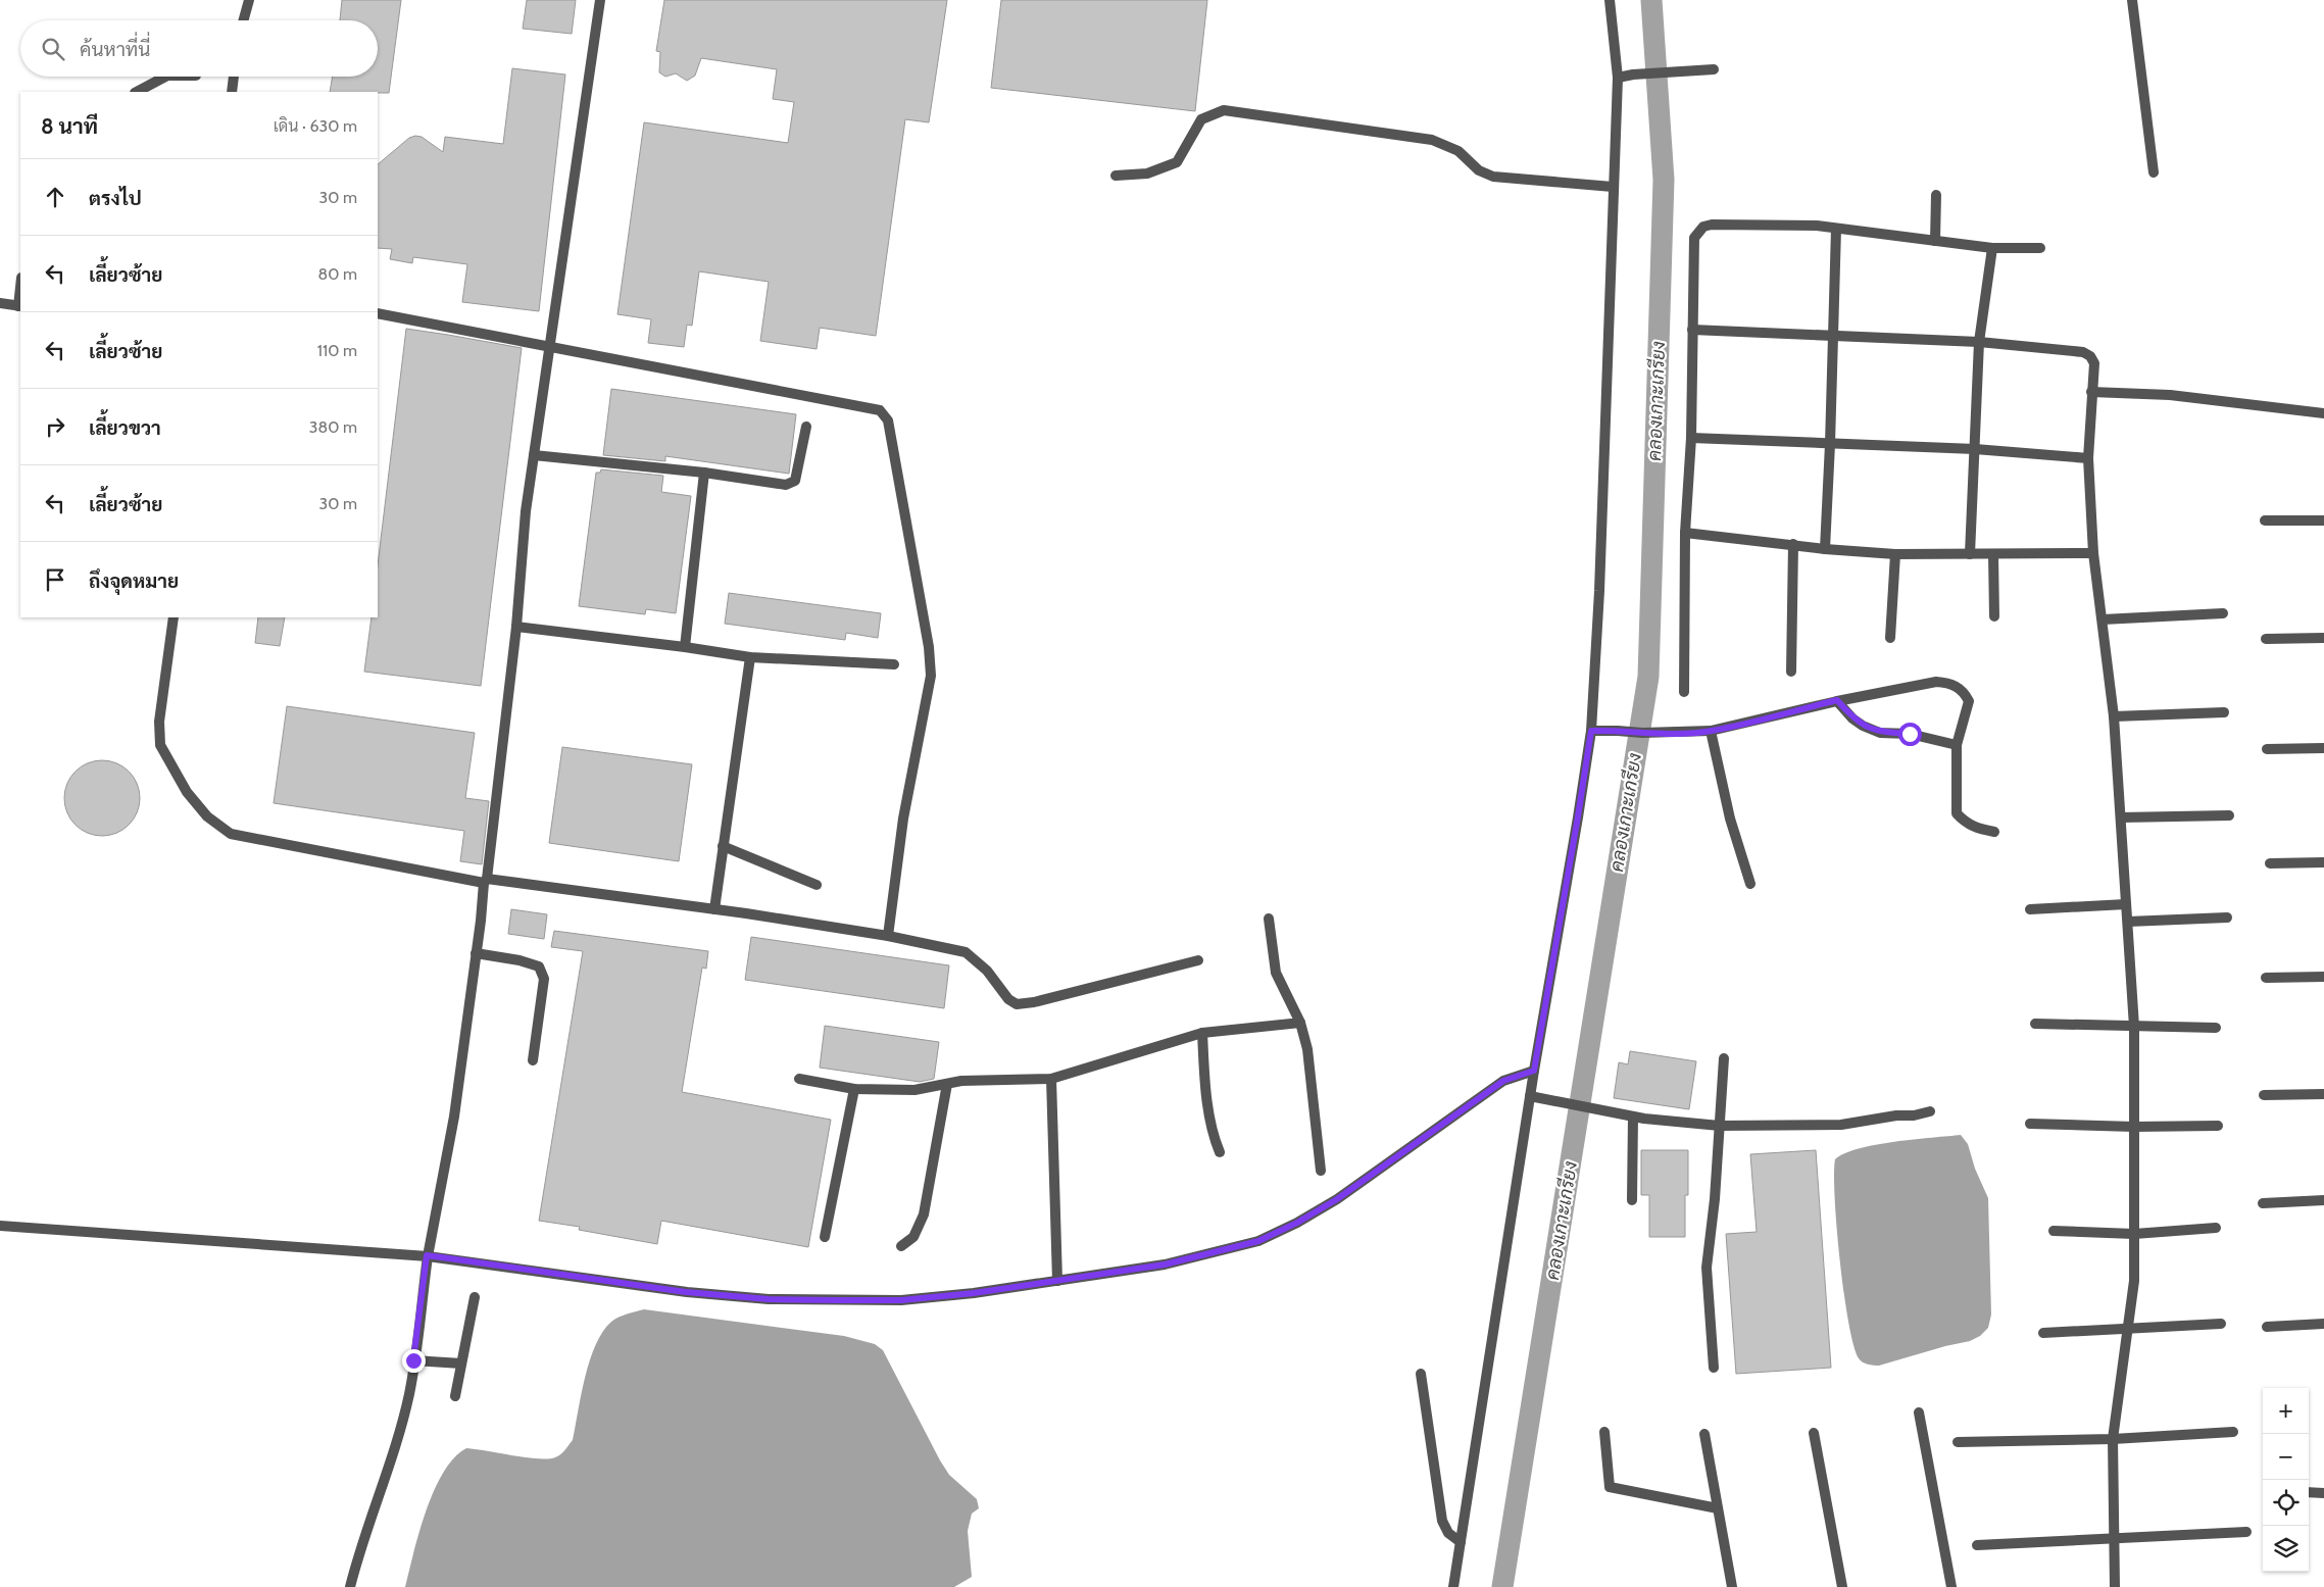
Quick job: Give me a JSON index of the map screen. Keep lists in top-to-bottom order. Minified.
{"water":["คลองเกาะเกรียง"],"page":{"search":"ค้นหาที่นี่","heading":["8 นาที","เดิน · 630 m"],"list":[["ตรงไป","30 m"],["เลี้ยวซ้าย","80 m"],["เลี้ยวซ้าย","110 m"],["เลี้ยวขวา","380 m"],["เลี้ยวซ้าย","30 m"],"ถึงจุดหมาย"],"map_buttons":["+","−"]}}
